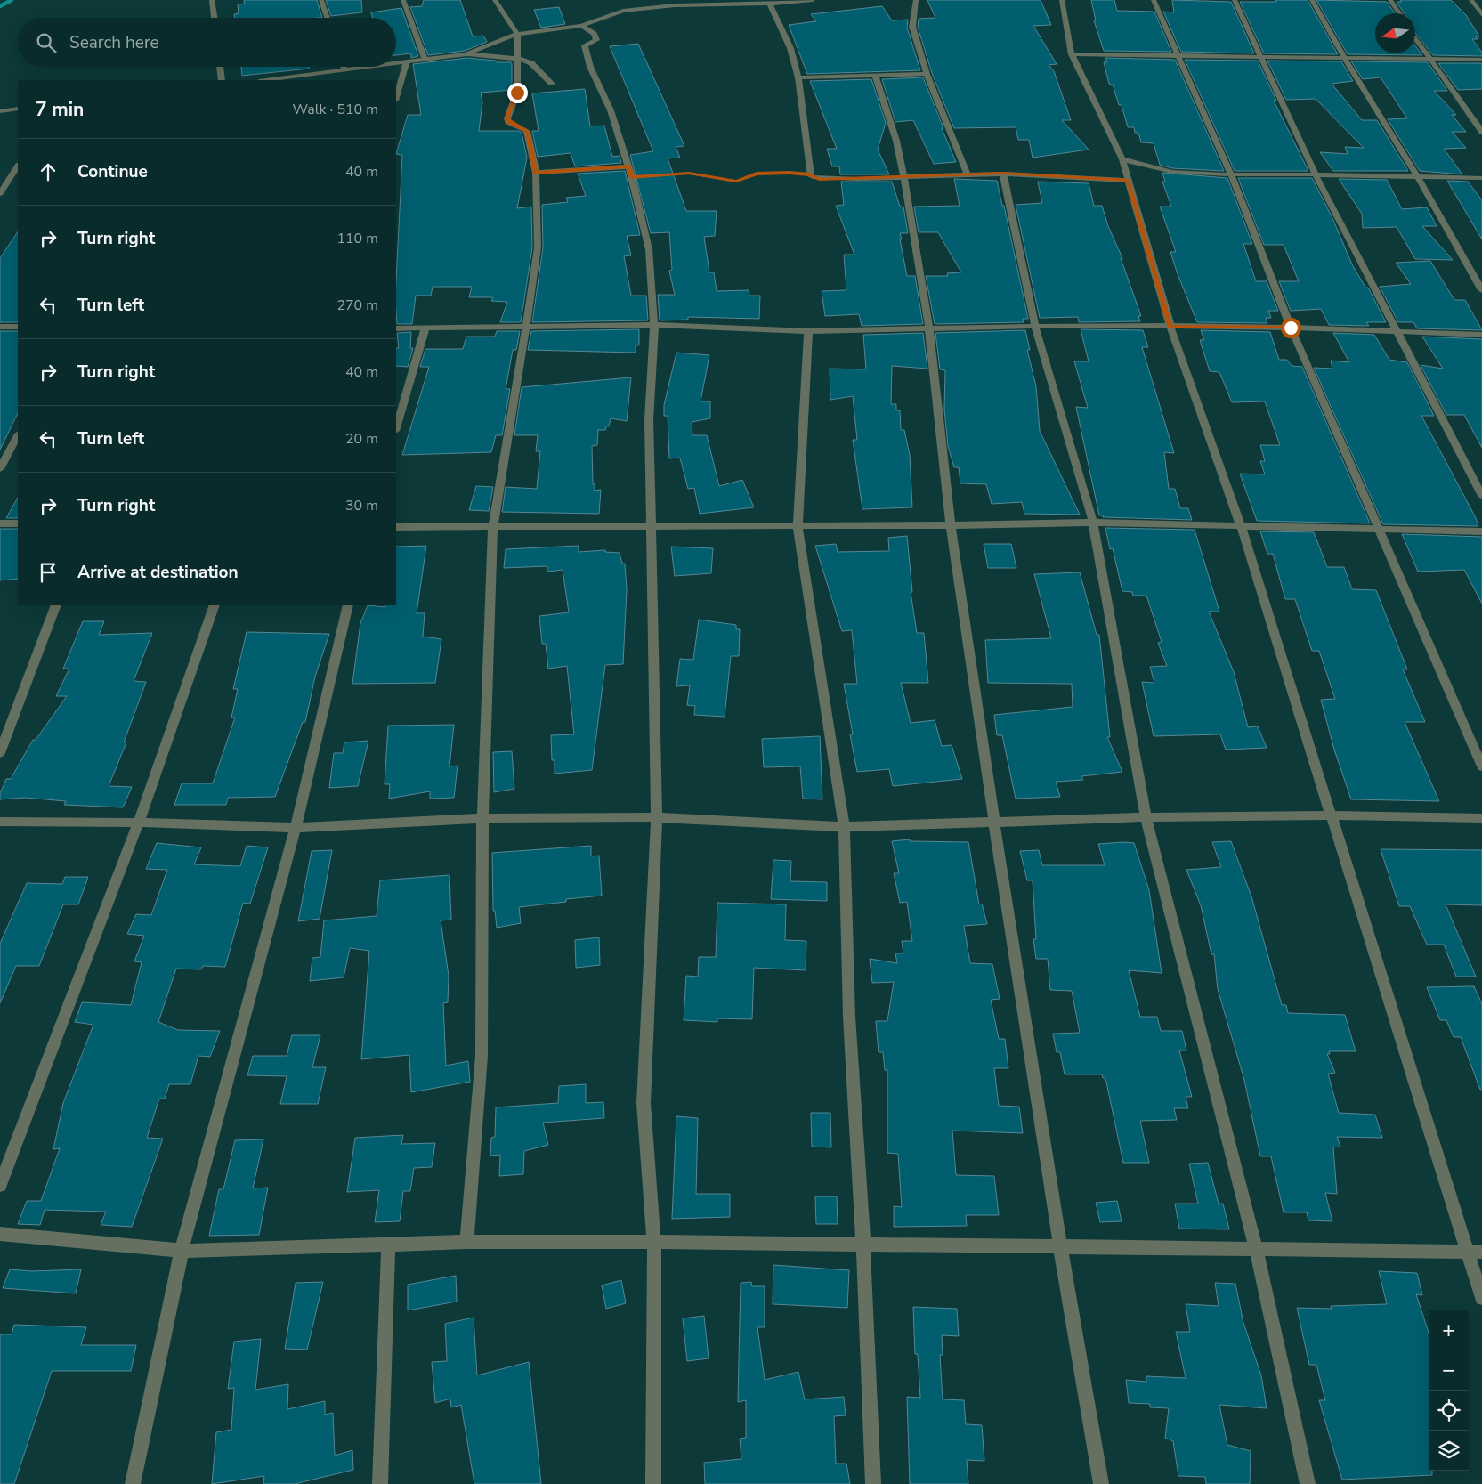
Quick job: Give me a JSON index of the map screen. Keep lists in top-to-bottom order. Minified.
{"north":"left","page":{"search":"Search here","heading":["7 min","Walk · 510 m"],"list":[["Continue","40 m"],["Turn right","110 m"],["Turn left","270 m"],["Turn right","40 m"],["Turn left","20 m"],["Turn right","30 m"],"Arrive at destination"],"map_buttons":["+","−"]}}
